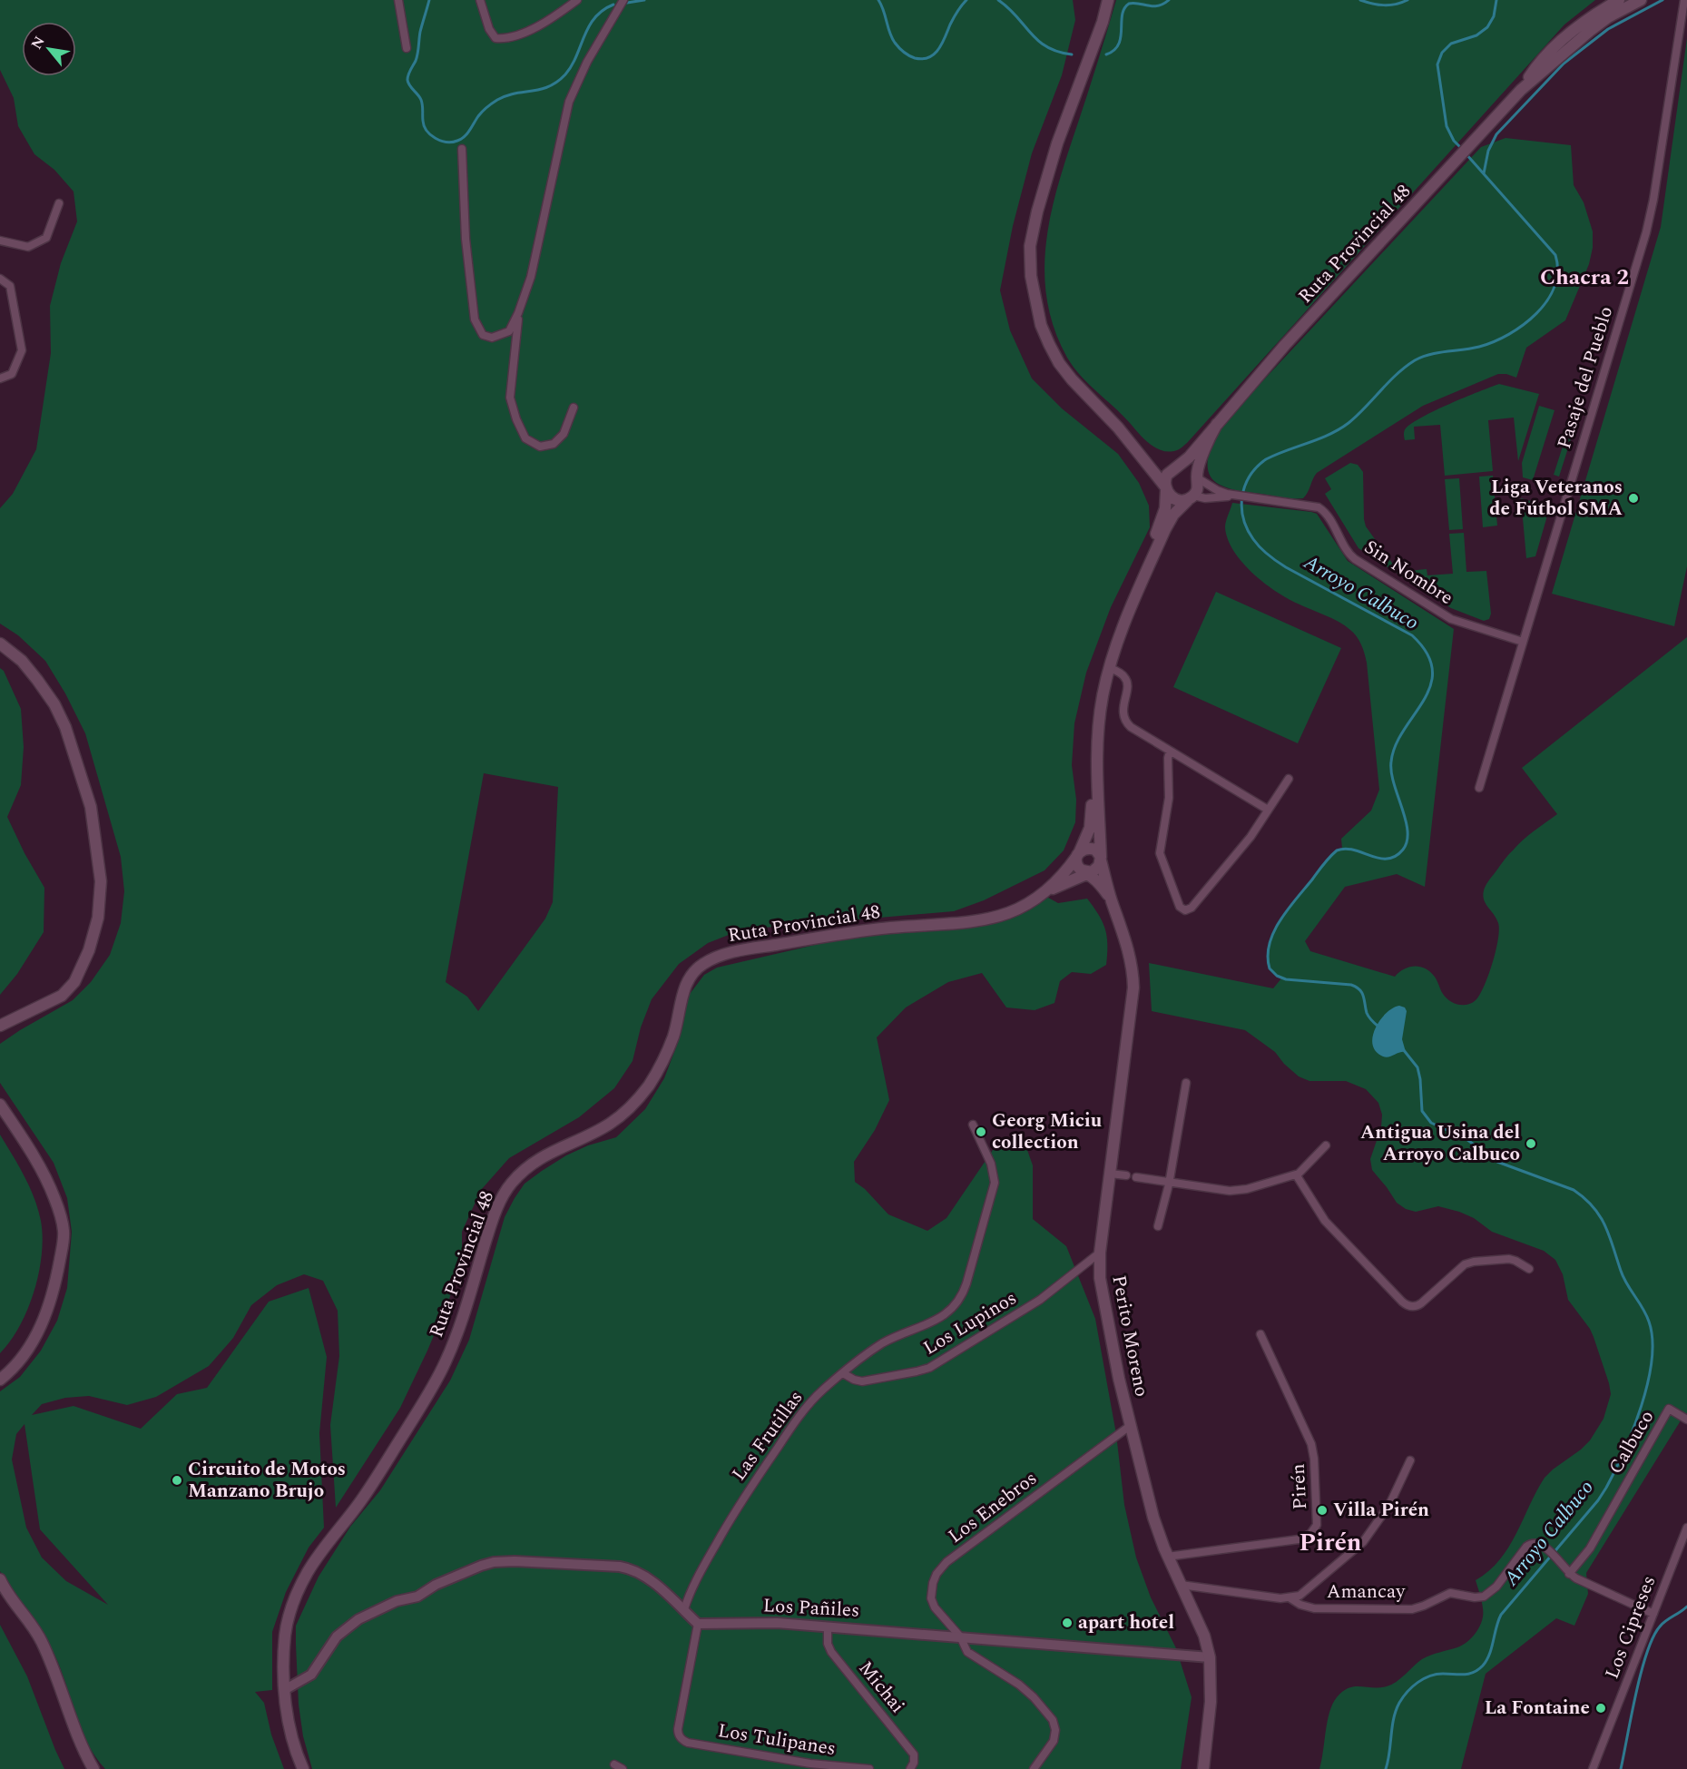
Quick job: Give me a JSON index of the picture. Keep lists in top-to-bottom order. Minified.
{"streets":{"main road":["Ruta Provincial 48","Perito Moreno"],"street":["Pasaje del Pueblo","Sin Nombre","Los Lupinos","Las Frutillas","Calbuco","Pirén","Los Enebros","Amancay","Los Pañiles","Los Cipreses","Michai","Los Tulipanes"]},"crossings":[["Ruta Provincial 48","Sin Nombre"],["Ruta Provincial 48","Perito Moreno"],["Pasaje del Pueblo","Sin Nombre"],["Los Lupinos","Perito Moreno"],["Los Lupinos","Las Frutillas"],["Perito Moreno","Pirén"],["Perito Moreno","Los Enebros"],["Perito Moreno","Los Pañiles"],["Calbuco","Amancay"],["Los Enebros","Los Pañiles"],["Amancay","Los Cipreses"],["Los Pañiles","Michai"],["Los Pañiles","Los Tulipanes"]],"districts":["Chacra 2","Pirén"],"water":["Arroyo Calbuco"],"places":["Liga Veteranos de Fútbol SMA","Georg Miciu collection","Antigua Usina del Arroyo Calbuco","Circuito de Motos Manzano Brujo","Villa Pirén","apart hotel","La Fontaine"],"north":"top left"}
